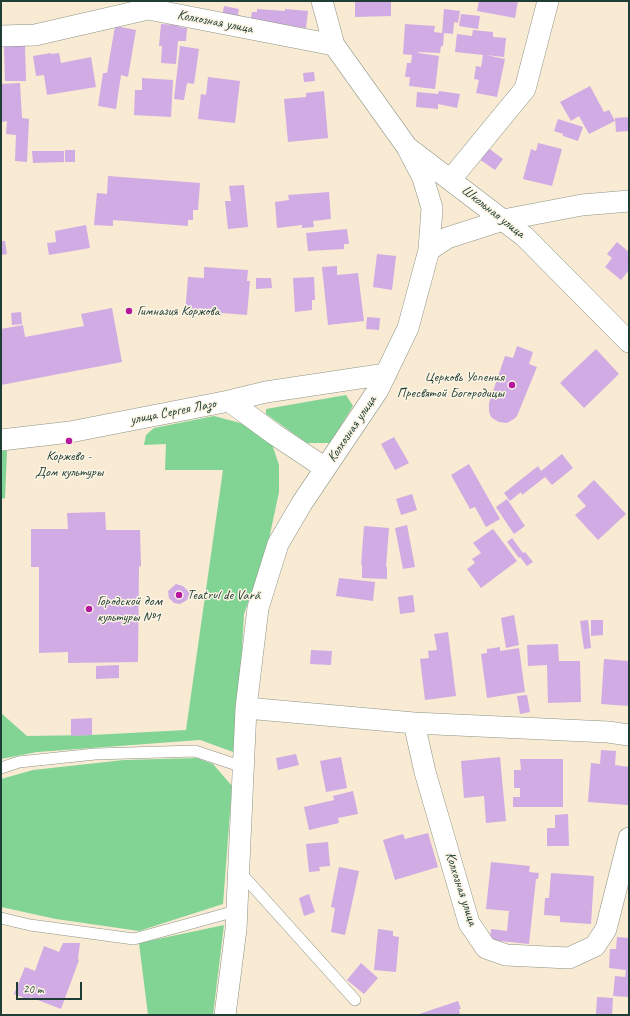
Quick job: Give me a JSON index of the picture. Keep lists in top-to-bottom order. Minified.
{"streets":{"street":["Колхозная улица","Школьная улица","улица Сергея Лазо"]},"crossings":[["Колхозная улица","Школьная улица"],["Колхозная улица","улица Сергея Лазо"]],"places":["Гимназия Коржова","Церковь Успения Пресвятой Богородицы","Коржево - Дом культуры","Teatrul de Vară","Городской дом культуры №1"],"scale_bar":"20 m"}
